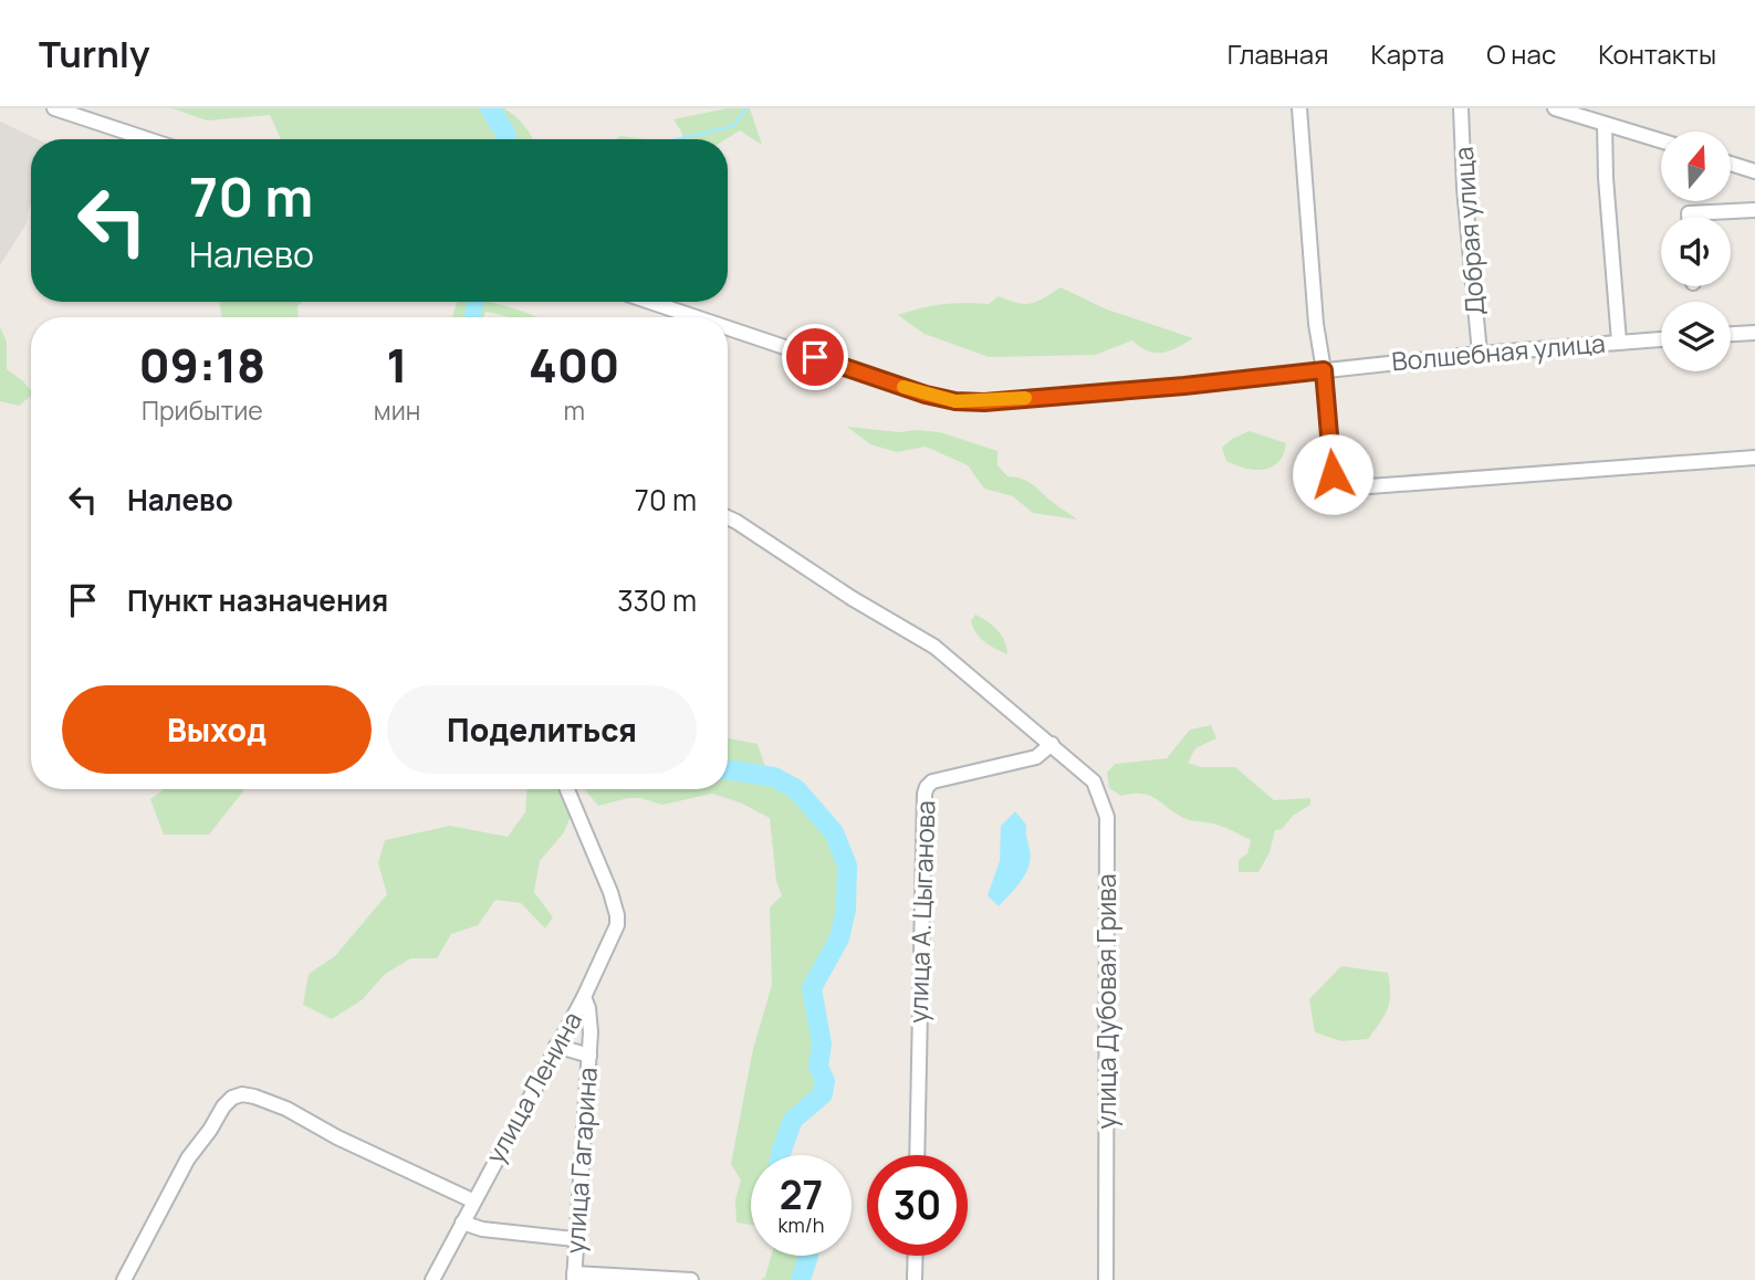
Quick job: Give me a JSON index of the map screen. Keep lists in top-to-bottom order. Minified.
{"streets":{"street":["Добрая улица","Волшебная улица","улица А. Цыганова","улица Дубовая Грива","улица Ленина","улица Гагарина"]},"crossings":[["Добрая улица","Волшебная улица"],["улица А. Цыганова","улица Дубовая Грива"],["улица Ленина","улица Гагарина"]],"north":"top","page":{"header":"Turnly","nav":["Главная","Карта","О нас","Контакты"],"turn":["70 m","Налево"],"eta":["09:18","Прибытие","1","мин","400","m"],"list":[{"name":"Налево","value":"70 m"},{"name":"Пункт назначения","value":"330 m"}],"buttons":["Выход","Поделиться"],"speed":"27 km/h","limit":"30"}}
